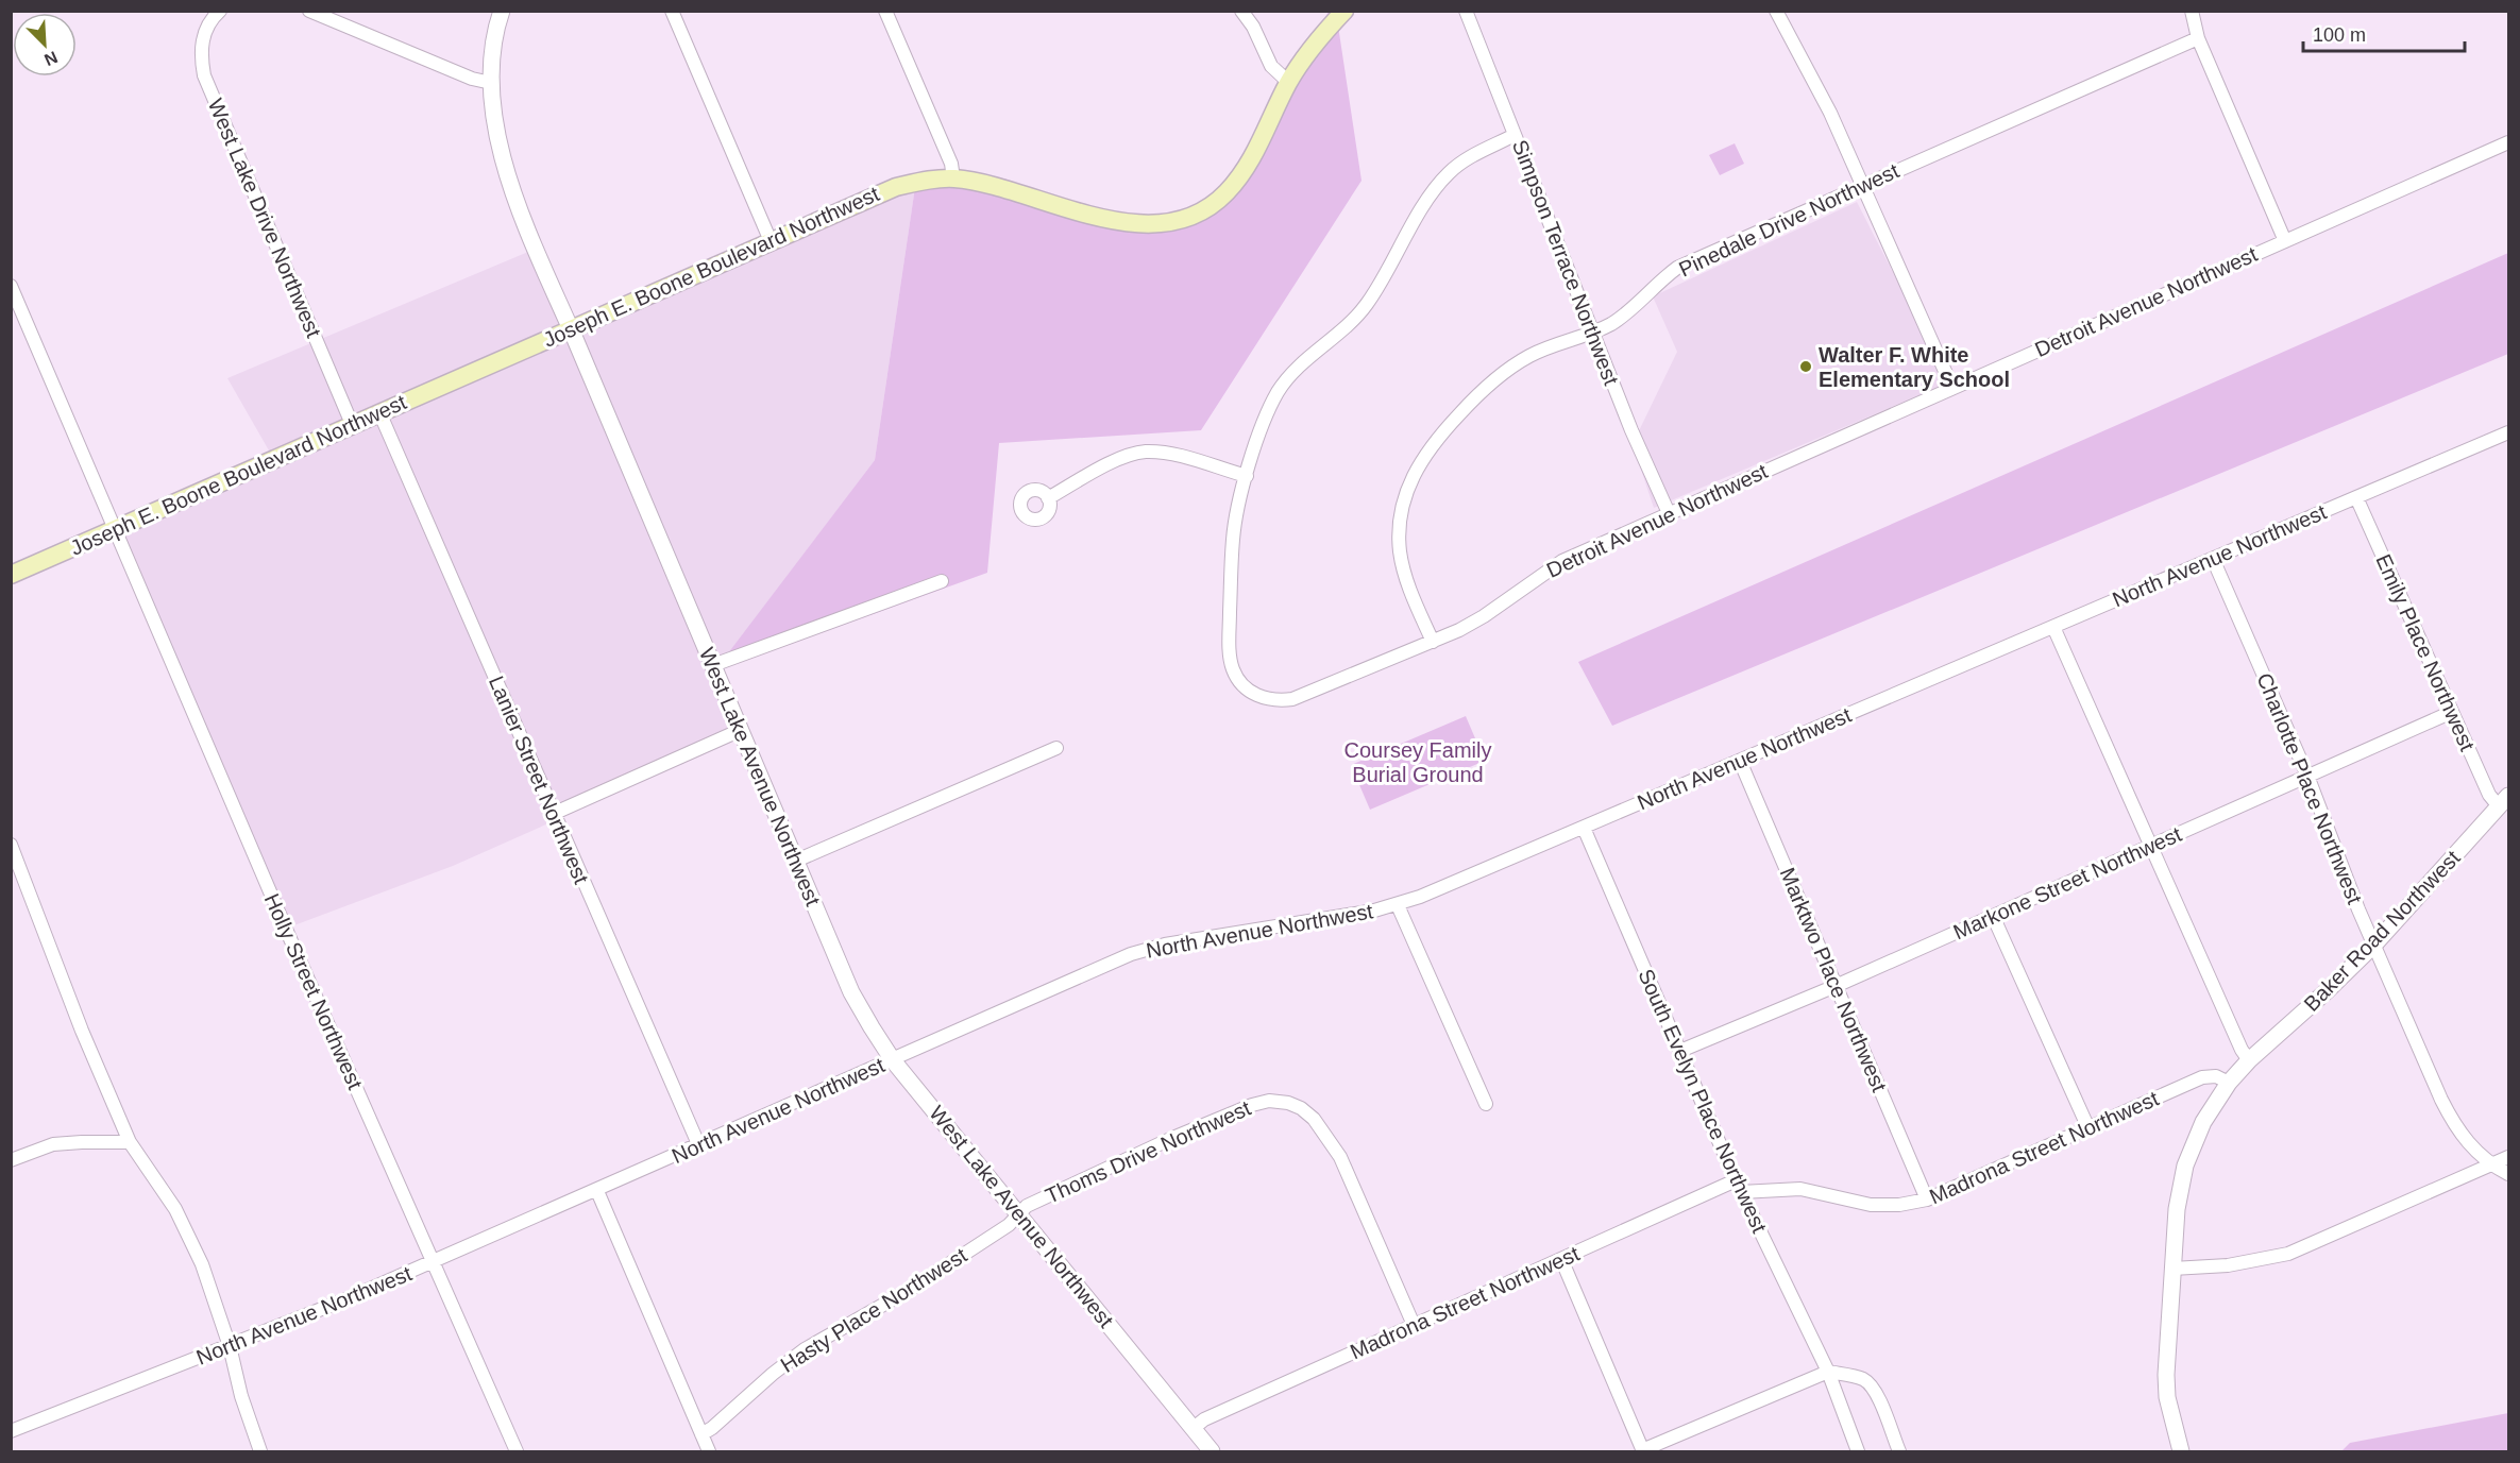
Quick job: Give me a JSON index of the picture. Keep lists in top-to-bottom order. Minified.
{"streets":{"main road":["Joseph E. Boone Boulevard Northwest"],"street":["West Lake Drive Northwest","Pinedale Drive Northwest","Simpson Terrace Northwest","Detroit Avenue Northwest","North Avenue Northwest","Emily Place Northwest","West Lake Avenue Northwest","Lanier Street Northwest","Charlotte Place Northwest","Markone Street Northwest","Baker Road Northwest","Marktwo Place Northwest","Holly Street Northwest","South Evelyn Place Northwest","Madrona Street Northwest","Thoms Drive Northwest","Hasty Place Northwest"]},"crossings":[["West Lake Drive Northwest","Joseph E. Boone Boulevard Northwest"],["Pinedale Drive Northwest","Simpson Terrace Northwest"],["Pinedale Drive Northwest","Detroit Avenue Northwest"],["Simpson Terrace Northwest","Detroit Avenue Northwest"],["Joseph E. Boone Boulevard Northwest","West Lake Avenue Northwest"],["Joseph E. Boone Boulevard Northwest","Lanier Street Northwest"],["Joseph E. Boone Boulevard Northwest","Holly Street Northwest"],["North Avenue Northwest","Emily Place Northwest"],["North Avenue Northwest","West Lake Avenue Northwest"],["North Avenue Northwest","Lanier Street Northwest"],["North Avenue Northwest","Charlotte Place Northwest"],["North Avenue Northwest","Marktwo Place Northwest"],["North Avenue Northwest","Holly Street Northwest"],["North Avenue Northwest","South Evelyn Place Northwest"],["Emily Place Northwest","Markone Street Northwest"],["Emily Place Northwest","Baker Road Northwest"],["West Lake Avenue Northwest","Madrona Street Northwest"],["West Lake Avenue Northwest","Thoms Drive Northwest"],["West Lake Avenue Northwest","Hasty Place Northwest"],["Charlotte Place Northwest","Markone Street Northwest"],["Charlotte Place Northwest","Baker Road Northwest"],["Markone Street Northwest","Marktwo Place Northwest"],["Markone Street Northwest","South Evelyn Place Northwest"],["Baker Road Northwest","Madrona Street Northwest"],["Marktwo Place Northwest","Madrona Street Northwest"],["South Evelyn Place Northwest","Madrona Street Northwest"],["Madrona Street Northwest","Thoms Drive Northwest"],["Thoms Drive Northwest","Hasty Place Northwest"]],"parks":["Coursey Family Burial Ground"],"places":["Walter F. White Elementary School"],"scale_bar":"100 m","north":"bottom right"}
